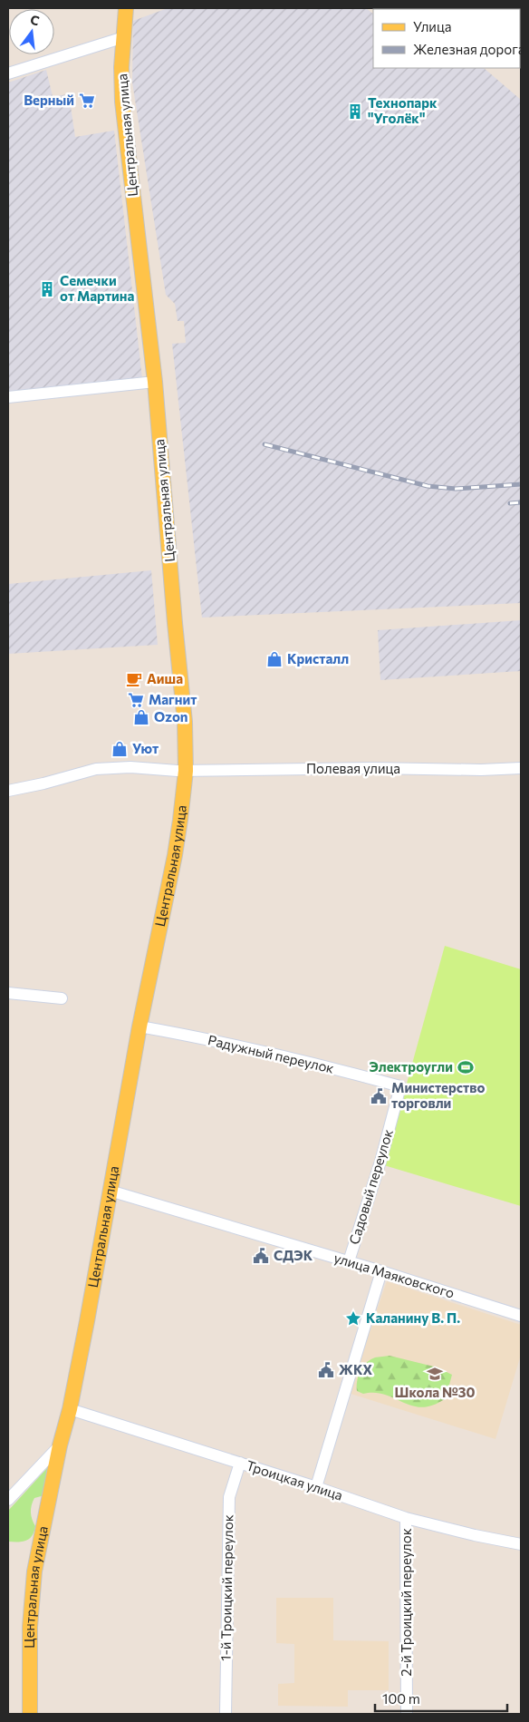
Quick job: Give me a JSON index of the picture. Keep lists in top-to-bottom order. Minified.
{"streets":{"main road":["Центральная улица"],"street":["Полевая улица","Радужный переулок","Садовый переулок","улица Маяковского","Троицкая улица","1-й Троицкий переулок","2-й Троицкий переулок"]},"crossings":[["Центральная улица","Полевая улица"],["Центральная улица","Радужный переулок"],["Центральная улица","улица Маяковского"],["Центральная улица","Троицкая улица"],["Радужный переулок","Садовый переулок"],["Садовый переулок","улица Маяковского"],["Троицкая улица","1-й Троицкий переулок"],["Троицкая улица","2-й Троицкий переулок"]],"places":{"supermarket":["Верный","Магнит"],"building":["Технопарк \"Уголёк\"","Семечки от Мартина"],"shop":["Кристалл","Ozon","Уют"],"cafe":["Аиша"],"sports":["Электроугли"],"public building":["Министерство торговли","СДЭК","ЖКХ"],"place":["Каланину В. П."],"school or university":["Школа №30"]},"legend":["Улица","Железная дорога"],"scale_bar":"100 m","north":"top"}
